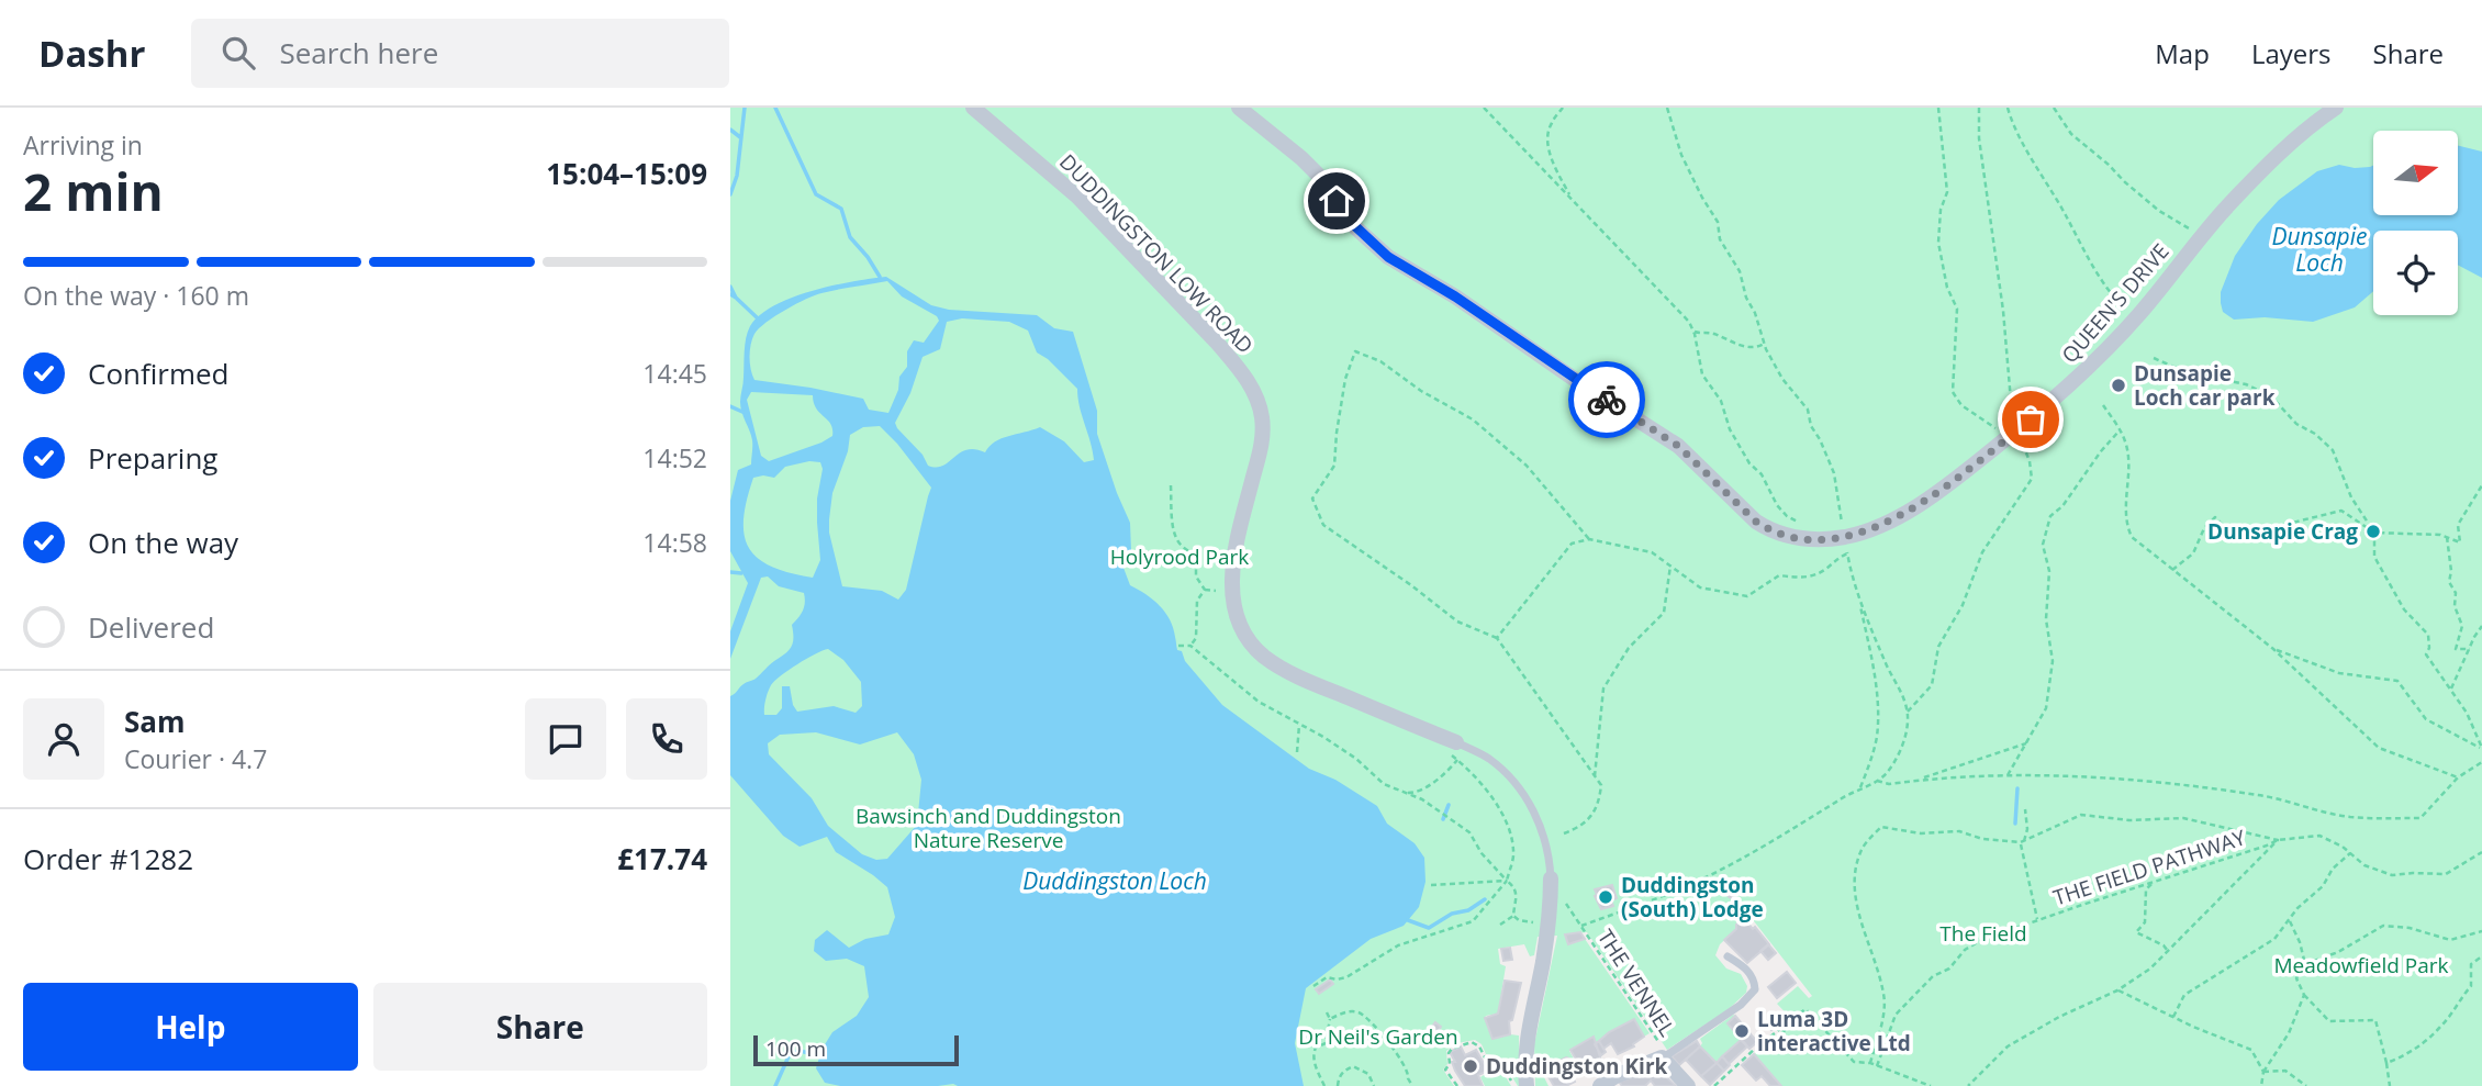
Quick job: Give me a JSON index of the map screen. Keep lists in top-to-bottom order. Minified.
{"streets":{"street":["DUDDINGSTON LOW ROAD","QUEEN'S DRIVE"],"path":["THE FIELD PATHWAY","THE VENNEL"]},"water":["Dunsapie Loch","Duddingston Loch"],"parks":["Holyrood Park","Bawsinch and Duddingston Nature Reserve","The Field","Meadowfield Park","Dr Neil's Garden"],"places":["Dunsapie Loch car park","Dunsapie Crag","Duddingston (South) Lodge","Luma 3D interactive Ltd","Duddingston Kirk"],"scale_bar":"100 m","north":"right","page":{"header":"Dashr","search":"Search here","nav":["Map","Layers","Share"],"heading":["2 min","Arriving in","15:04–15:09"],"panel":["Sam","Courier · 4.7","Order #1282","£17.74"],"bar":"On the way · 160 m","list":[["Confirmed","14:45"],["Preparing","14:52"],["On the way","14:58"],"Delivered"],"buttons":["Help","Share"],"scale":"100 m"}}
